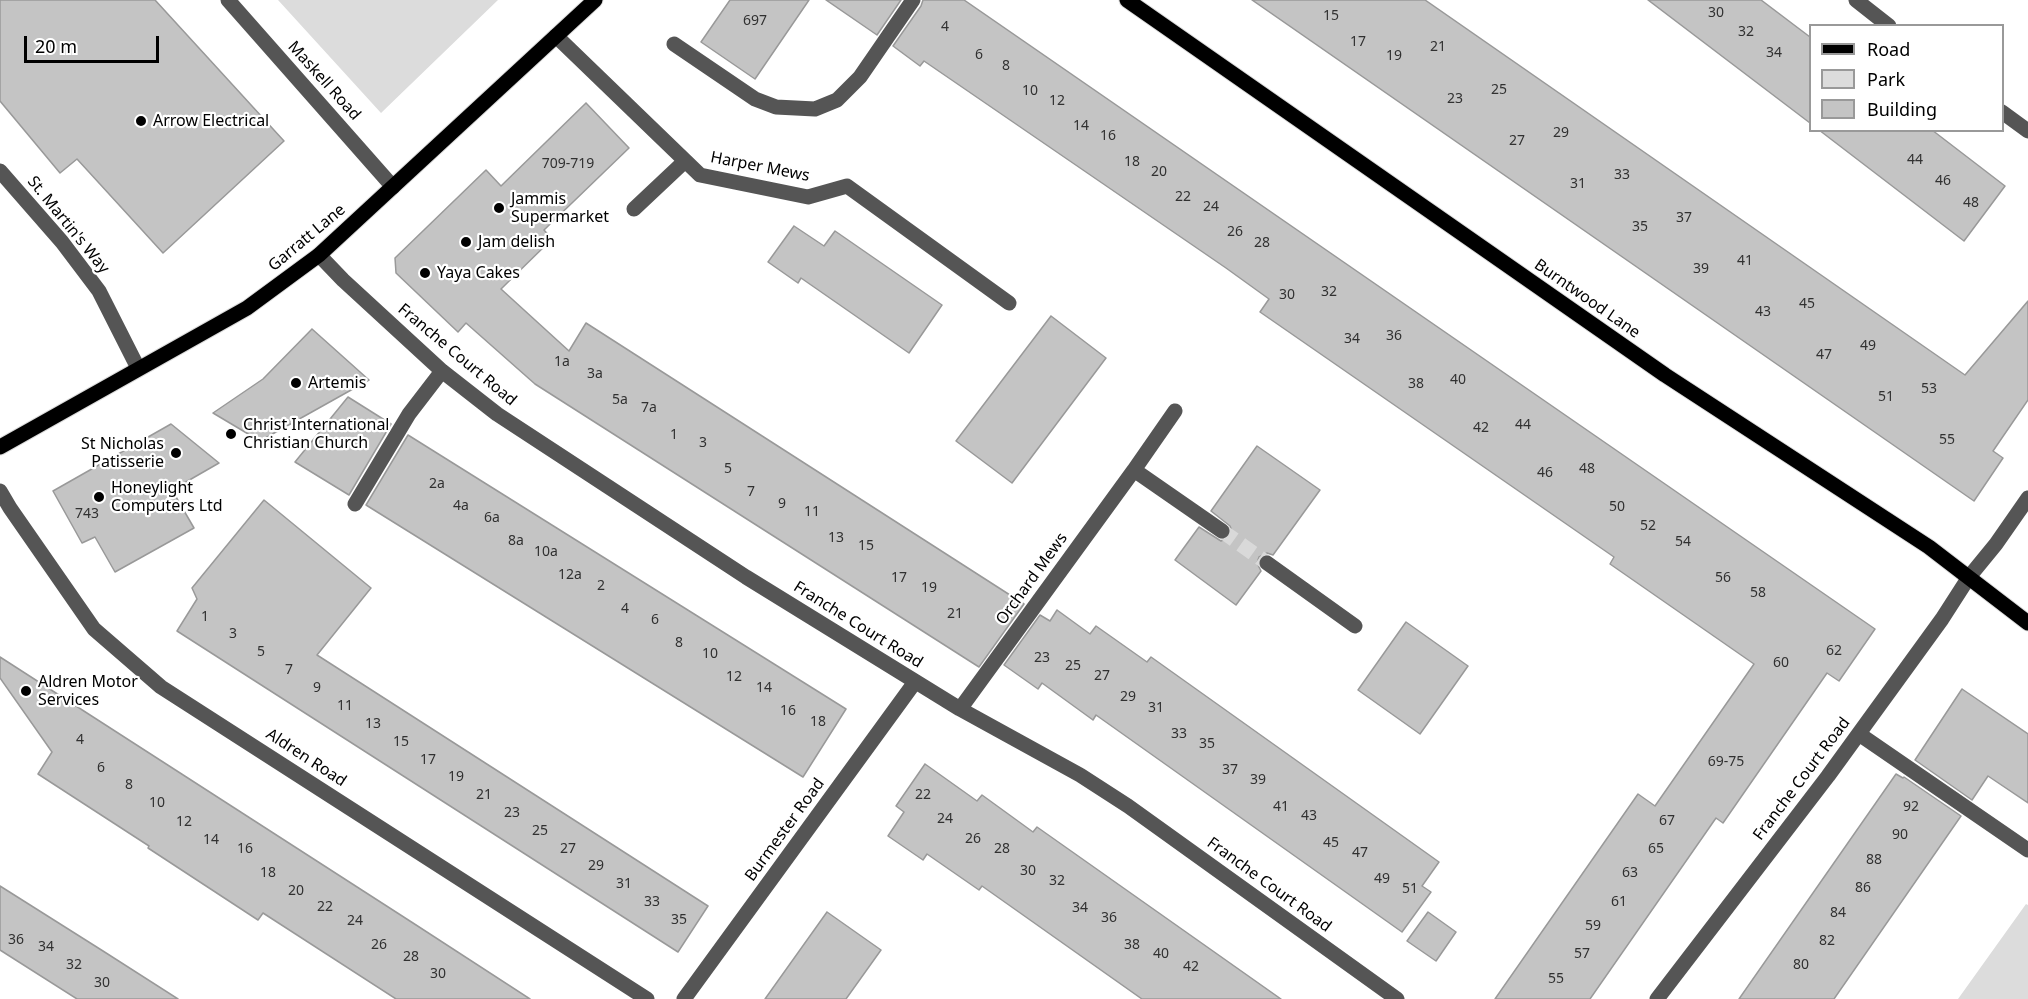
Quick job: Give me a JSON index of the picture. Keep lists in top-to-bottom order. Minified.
{"streets":{"main road":["Garratt Lane","Burntwood Lane"],"street":["Maskell Road","Harper Mews","St. Martin's Way","Franche Court Road","Orchard Mews","Aldren Road","Burmester Road"]},"crossings":[["Maskell Road","Garratt Lane"],["Harper Mews","Garratt Lane"],["St. Martin's Way","Garratt Lane"],["Garratt Lane","Franche Court Road"],["Burntwood Lane","Franche Court Road"],["Franche Court Road","Orchard Mews"],["Franche Court Road","Burmester Road"]],"places":["Arrow Electrical","Jammis Supermarket","Jam delish","Yaya Cakes","Artemis","Christ International Christian Church","St Nicholas Patisserie","Honeylight Computers Ltd","Aldren Motor Services"],"house_numbers":["30","15","697","4","32","17","21","34","6","19","8","25","10","23","12","14","29","16","27","44","18","709-719","20","33","46","31","22","48","24","37","35","26","28","41","39","32","30","45","43","36","34","49","47","1a","3a","40","38","53","51","5a","7a","44","42","1","55","3","5","48","46","2a","7","9","4a","50","11","743","6a","52","13","8a","54","15","10a","12a","17","56","2","19","58","4","21","1","6","3","8","62","5","10","23","60","25","7","27","12","9","14","29","11","31","16","18","13","33","4","15","35","17","69-75","6","37","19","39","8","21","22","10","41","92","23","43","24","67","12","25","90","26","14","45","16","27","28","65","47","88","29","30","18","63","49","32","31","86","51","20","33","61","22","34","84","36","35","24","59","36","82","26","38","34","40","57","28","32","80","42","30","55","30"],"legend":["Road","Park","Building"],"scale_bar":"20 m"}
